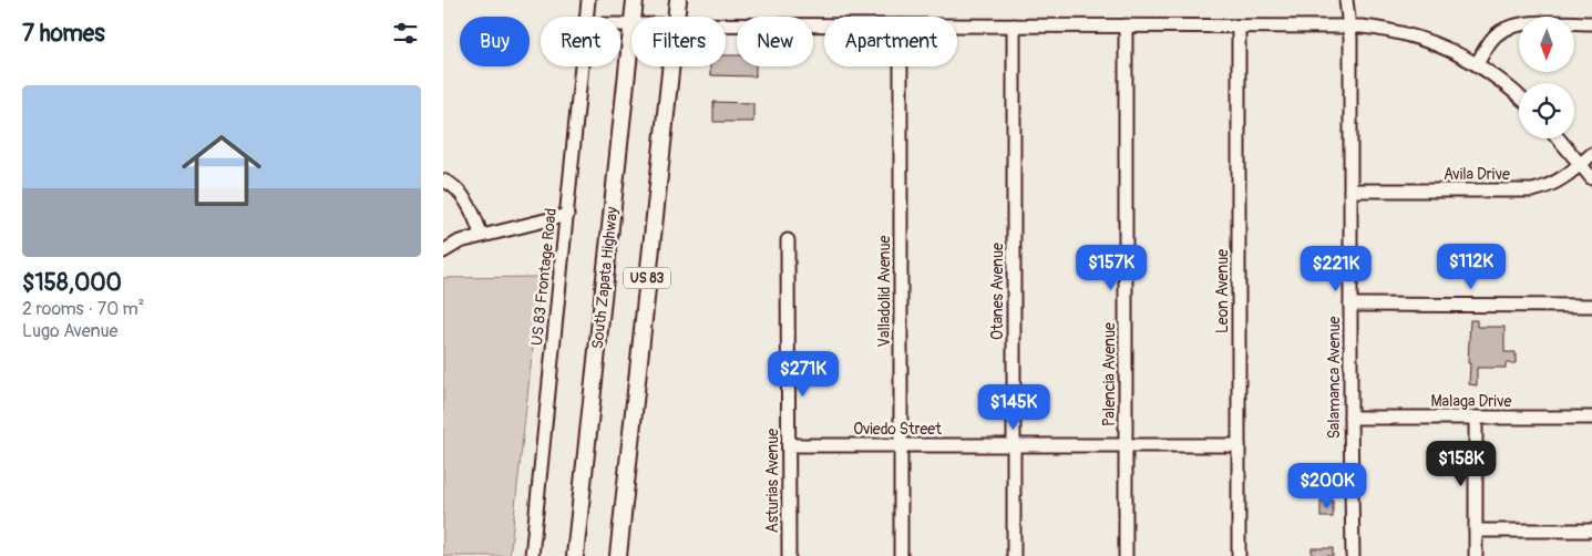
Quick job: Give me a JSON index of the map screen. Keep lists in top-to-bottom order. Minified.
{"streets":{"main road":["South Zapata Highway","US 83"],"street":["Avila Drive","US 83 Frontage Road","Valladolid Avenue","Otanes Avenue","Leon Avenue","Palencia Avenue","Salamanca Avenue","Malaga Drive","Oviedo Street","Asturias Avenue"]},"crossings":[["Avila Drive","Salamanca Avenue"],["Valladolid Avenue","Oviedo Street"],["Otanes Avenue","Oviedo Street"],["Leon Avenue","Oviedo Street"],["Palencia Avenue","Oviedo Street"],["Salamanca Avenue","Malaga Drive"],["Oviedo Street","Asturias Avenue"]],"north":"bottom","page":{"heading":"7 homes","chip":["Buy","Rent","Filters","New","Apartment"],"list":[{"name":"$158,000","note":"2 rooms · 70 m² · Lugo Avenue"}],"price":["$112K","$157K","$221K","$271K","$145K","$158K","$200K"]}}
